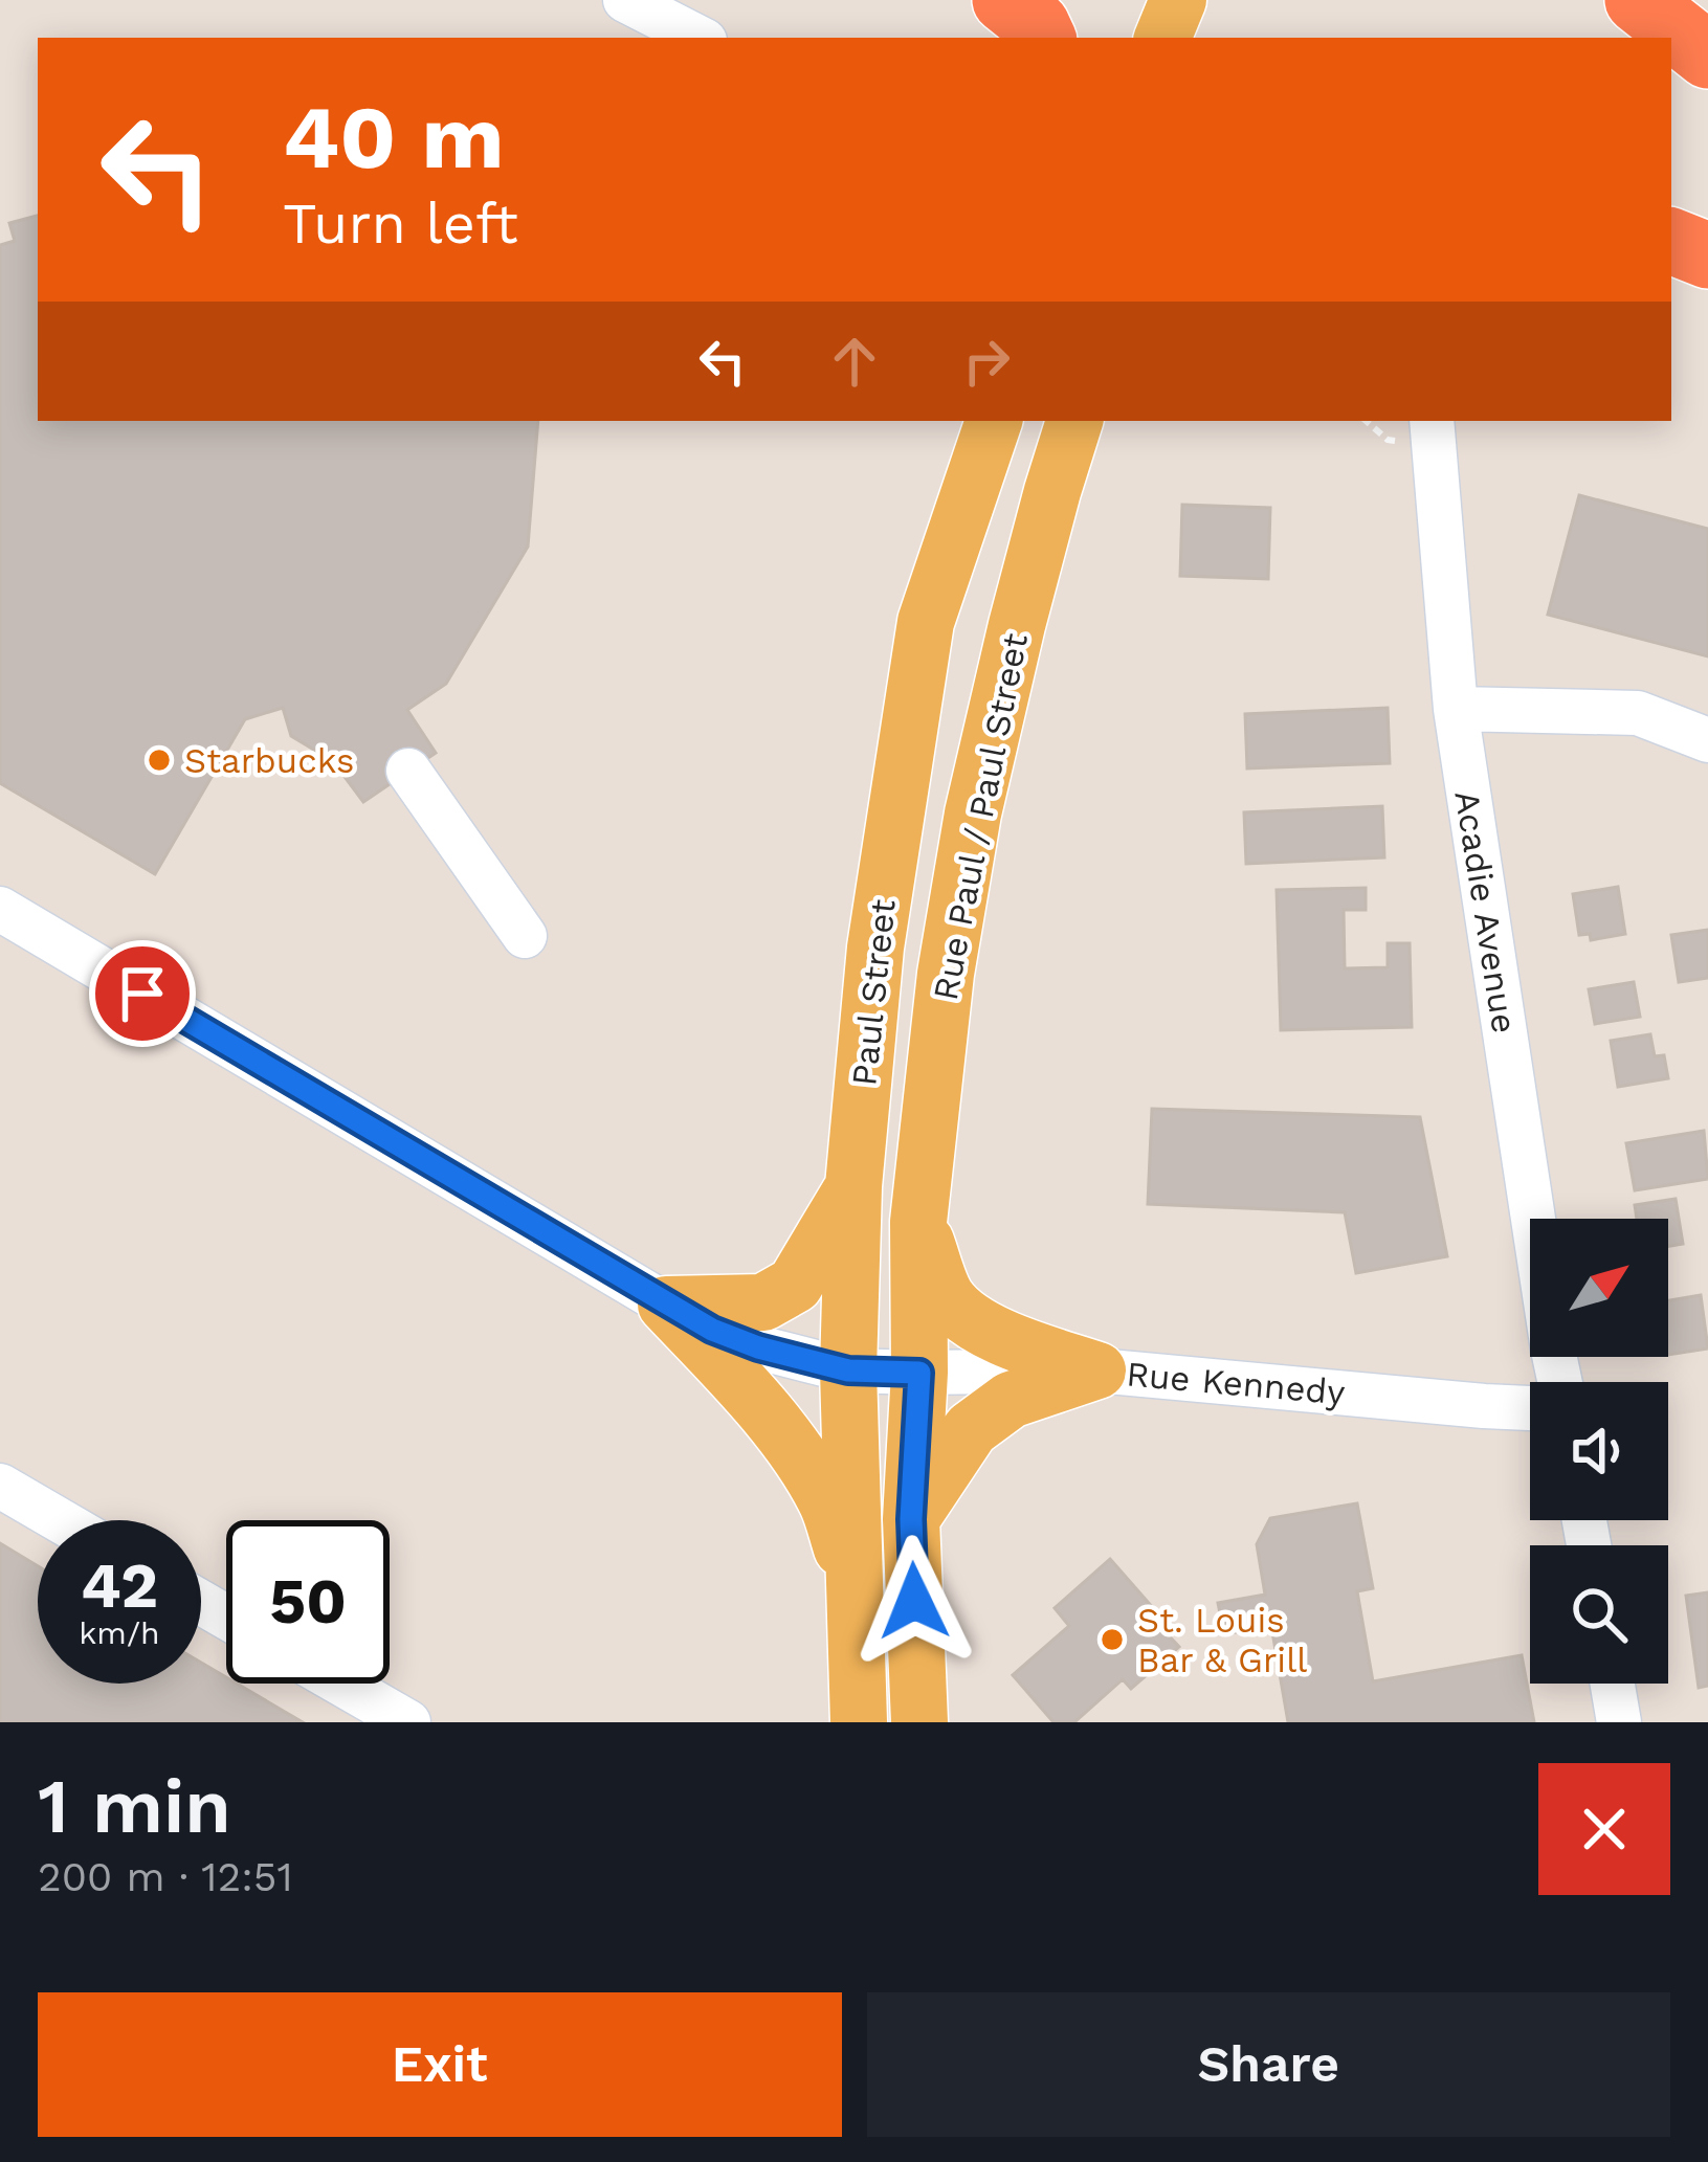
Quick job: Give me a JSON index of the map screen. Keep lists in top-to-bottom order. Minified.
{"streets":{"main road":["Rue Paul / Paul Street","Paul Street"],"street":["Acadie Avenue","Rue Kennedy"]},"crossings":[["Paul Street","Rue Kennedy"]],"places":["Starbucks","St. Louis Bar & Grill"],"north":"top right","page":{"turn":["40 m","Turn left"],"speed":"42 km/h","limit":"50","heading":["1 min","200 m · 12:51"],"buttons":["Exit","Share"]}}
